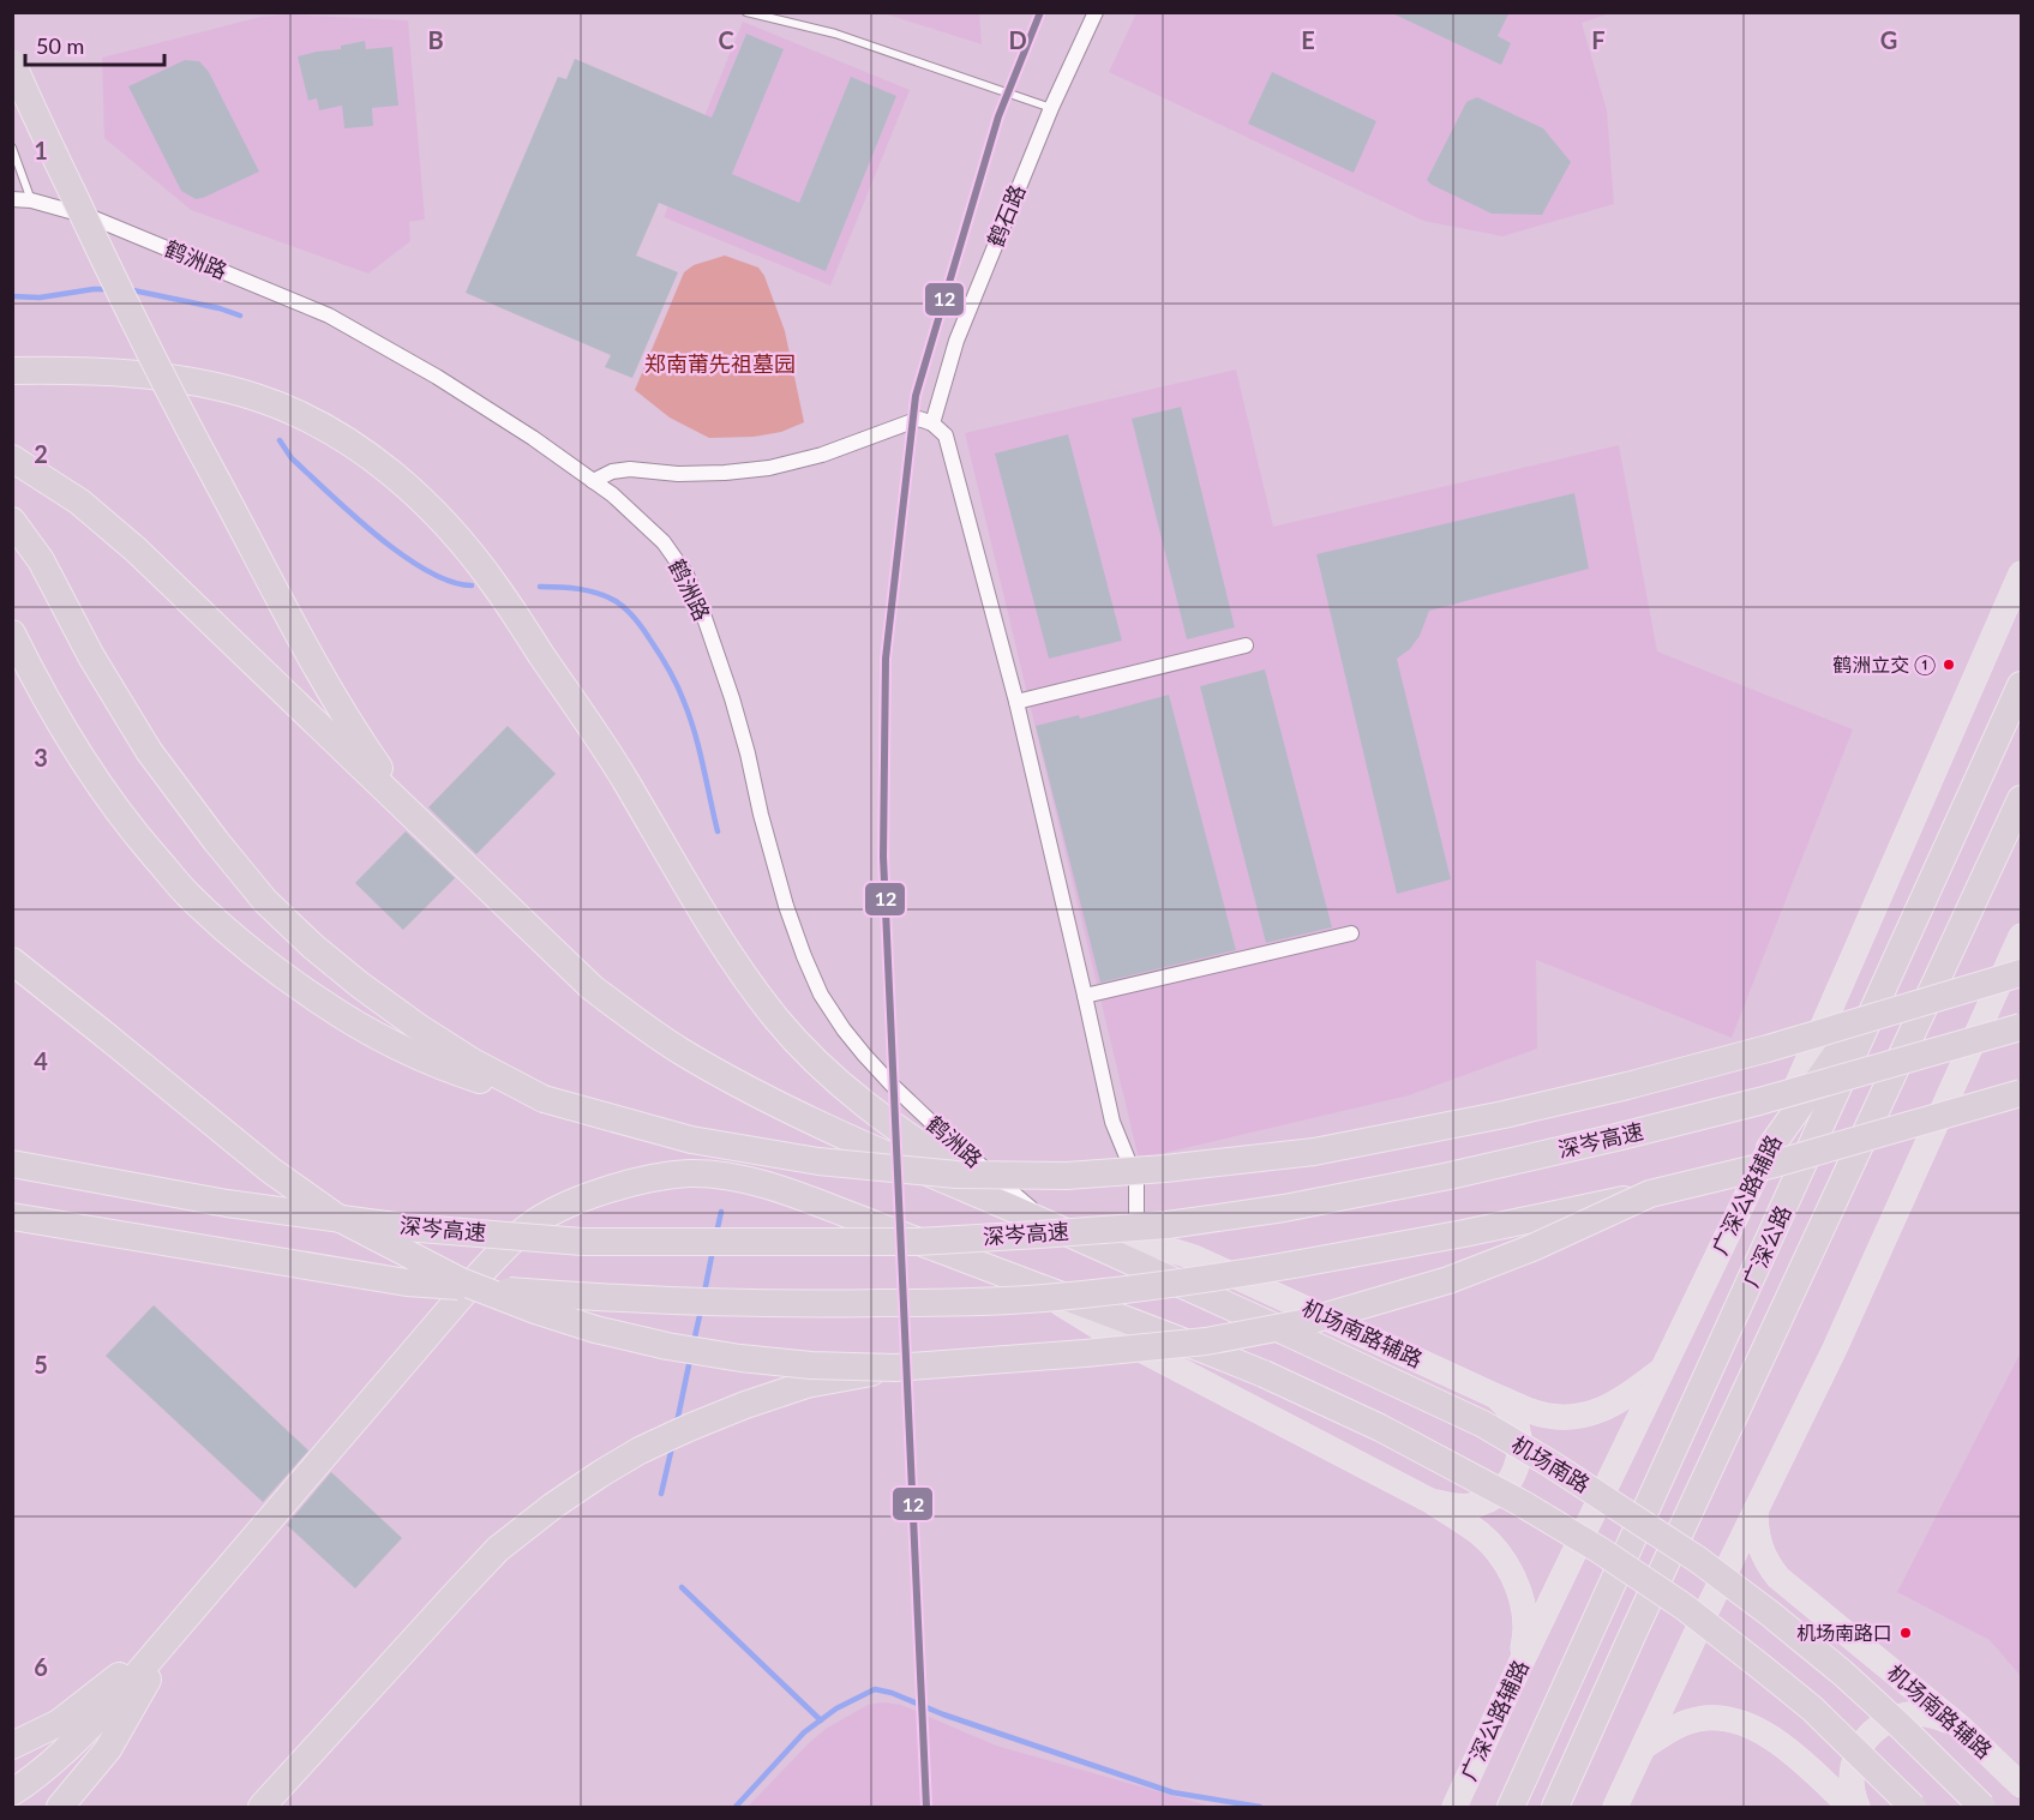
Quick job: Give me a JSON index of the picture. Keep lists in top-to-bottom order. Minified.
{"streets":{"highway":["深岑高速","广深公路","机场南路"],"main road":["广深公路辅路","机场南路辅路"],"street":["鹤石路","鹤洲路"]},"crossings":[["鹤洲路","机场南路辅路"],["鹤洲路","机场南路"],["广深公路辅路","机场南路辅路"],["机场南路辅路","机场南路"]],"parks":["郑南莆先祖墓园"],"places":["鹤洲立交 ①","机场南路口"],"lines":["transit line 12"],"scale_bar":"50 m","grid":{"columns":["B","C","D","E","F","G"],"rows":["1","2","3","4","5","6"]}}
